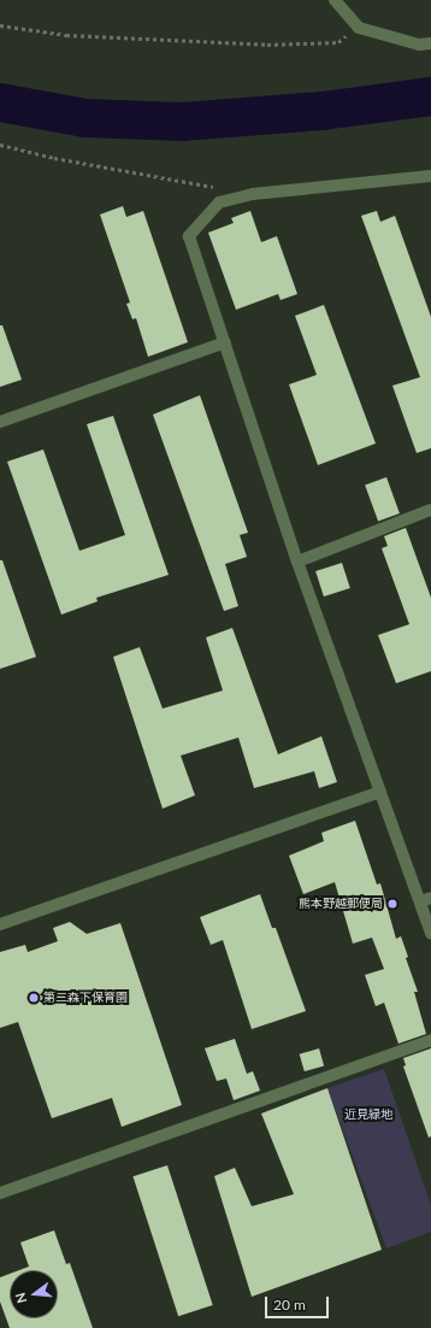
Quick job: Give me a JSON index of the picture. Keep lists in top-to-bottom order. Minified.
{"parks":["近見緑地"],"places":["熊本野越郵便局","第二森下保育園"],"scale_bar":"20 m","north":"left"}
